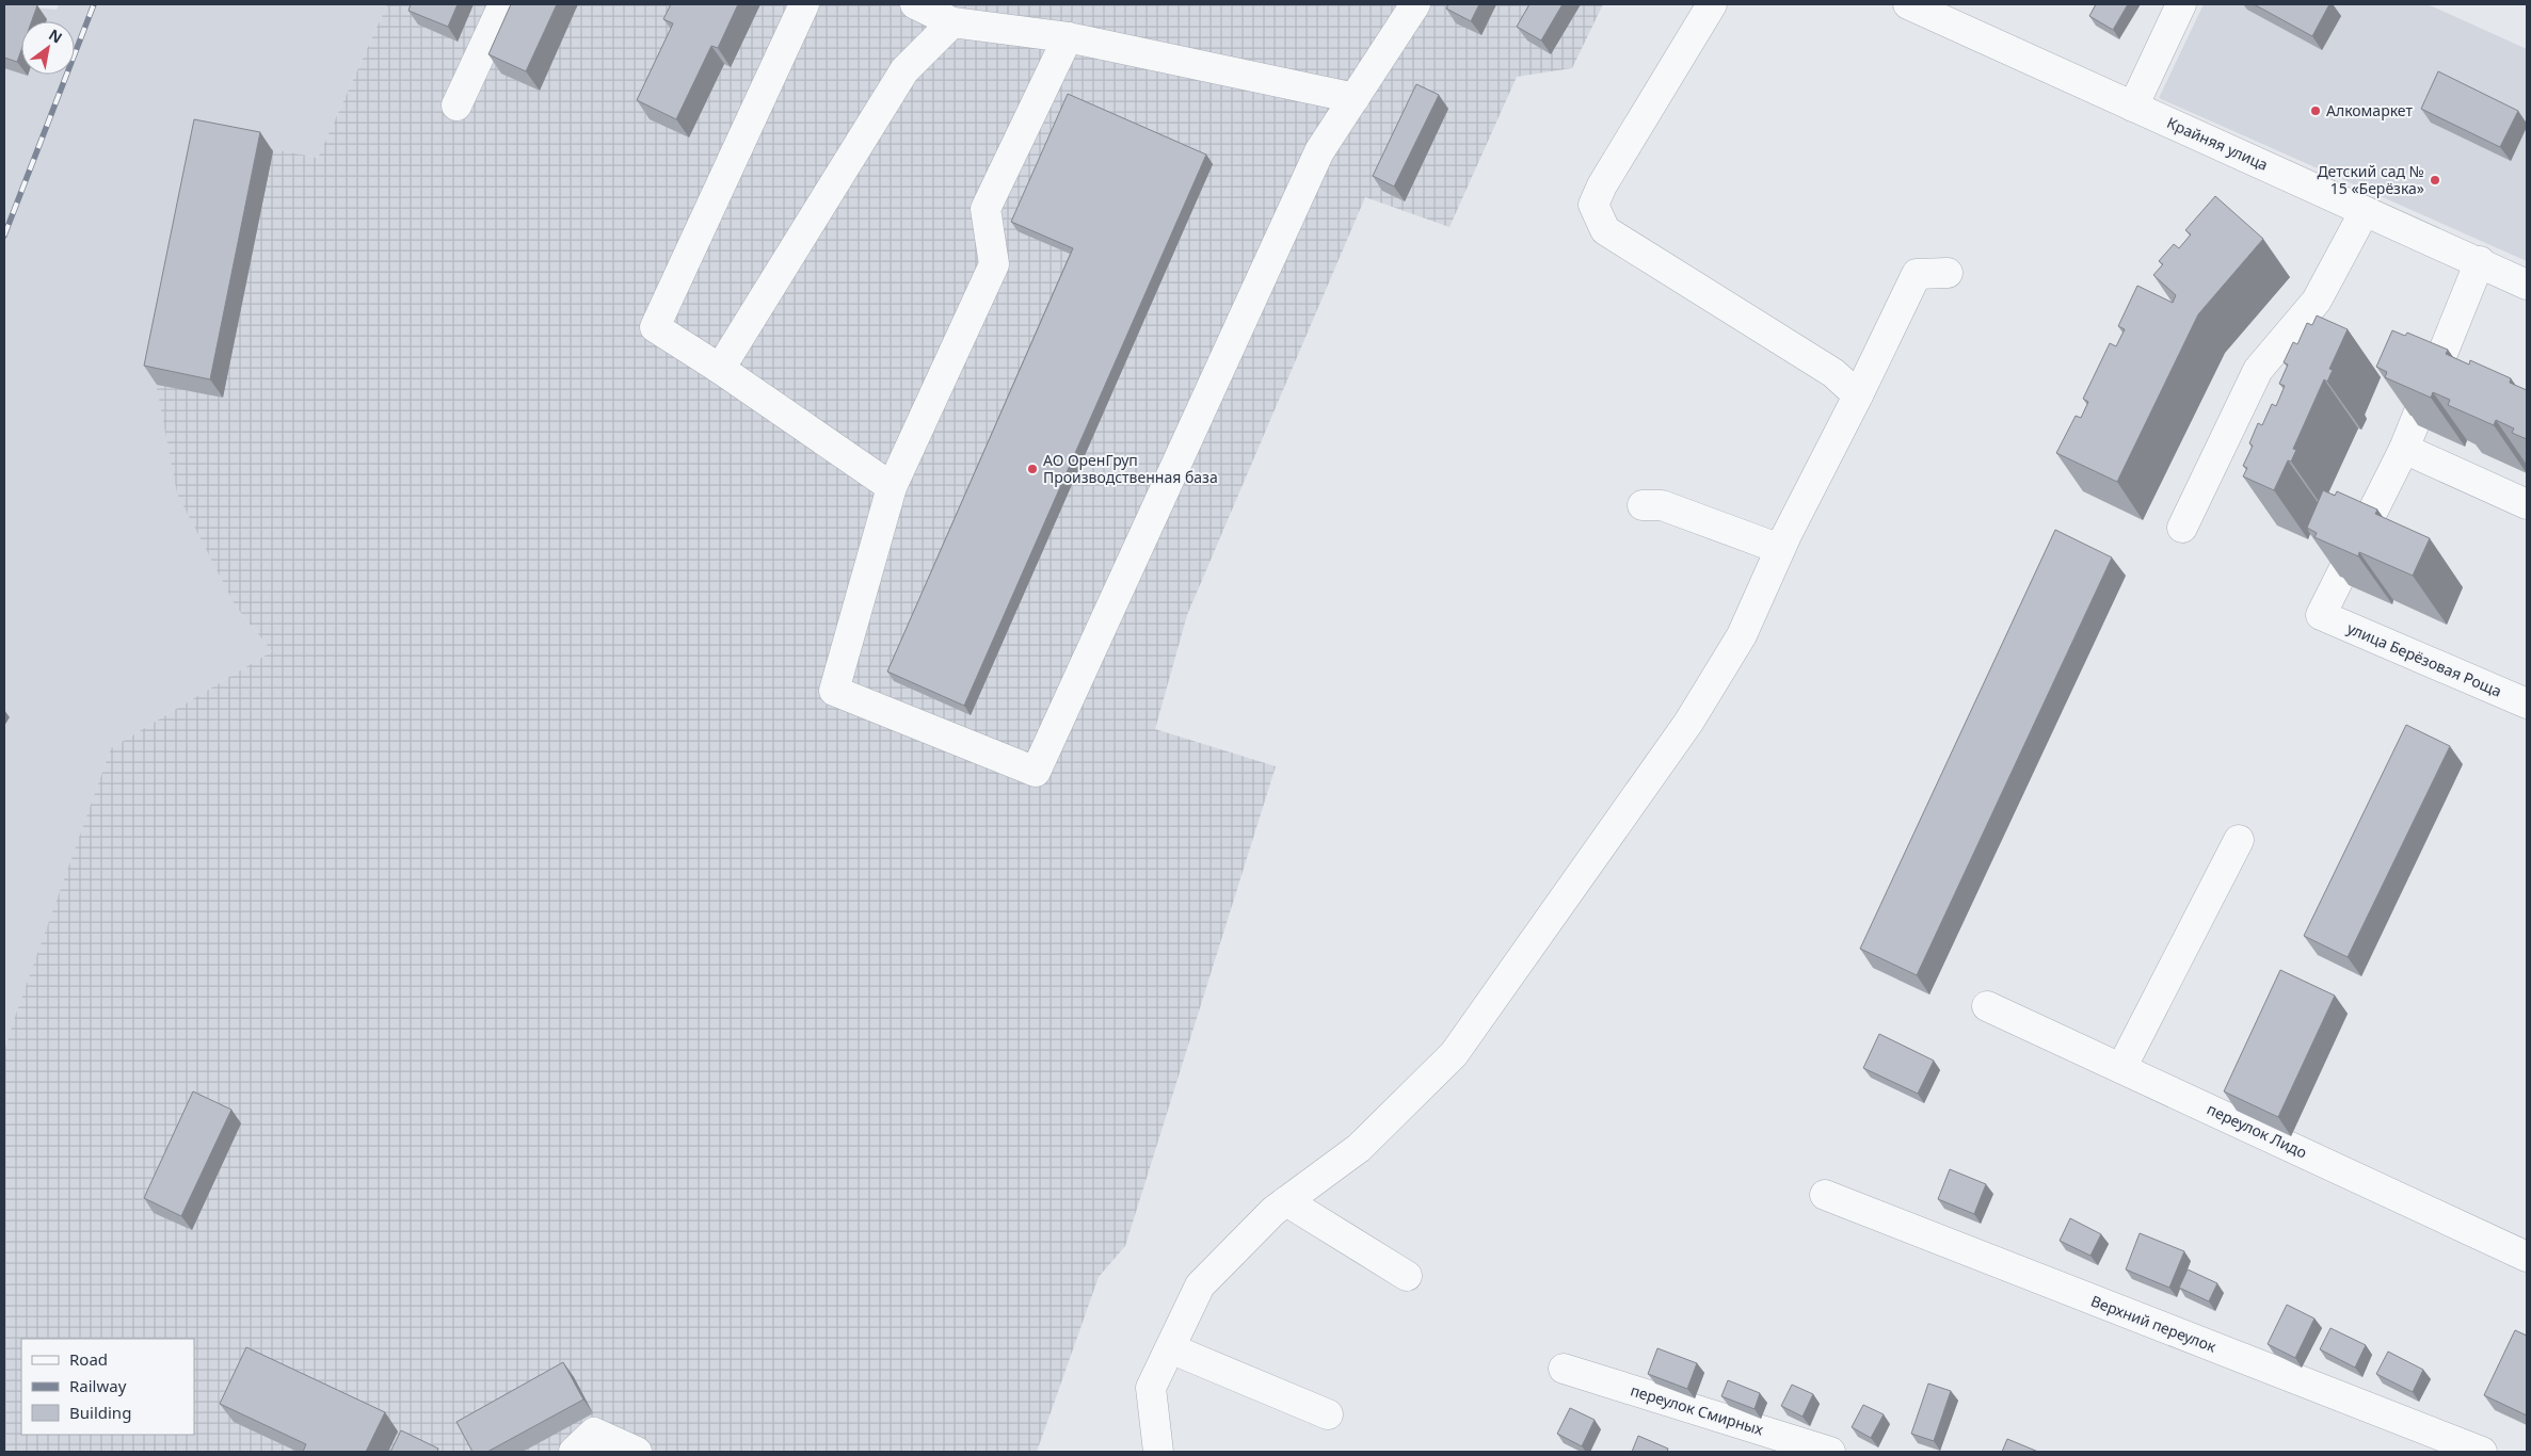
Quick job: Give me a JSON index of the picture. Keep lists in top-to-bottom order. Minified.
{"streets":{"street":["Крайняя улица","улица Берёзовая Роща","переулок Лидо","Верхний переулок","переулок Смирных"]},"places":["Алкомаркет","Детский сад № 15 «Берёзка»","АО ОренГруп Производственная база"],"legend":["Road","Railway","Building"],"north":"top right"}
